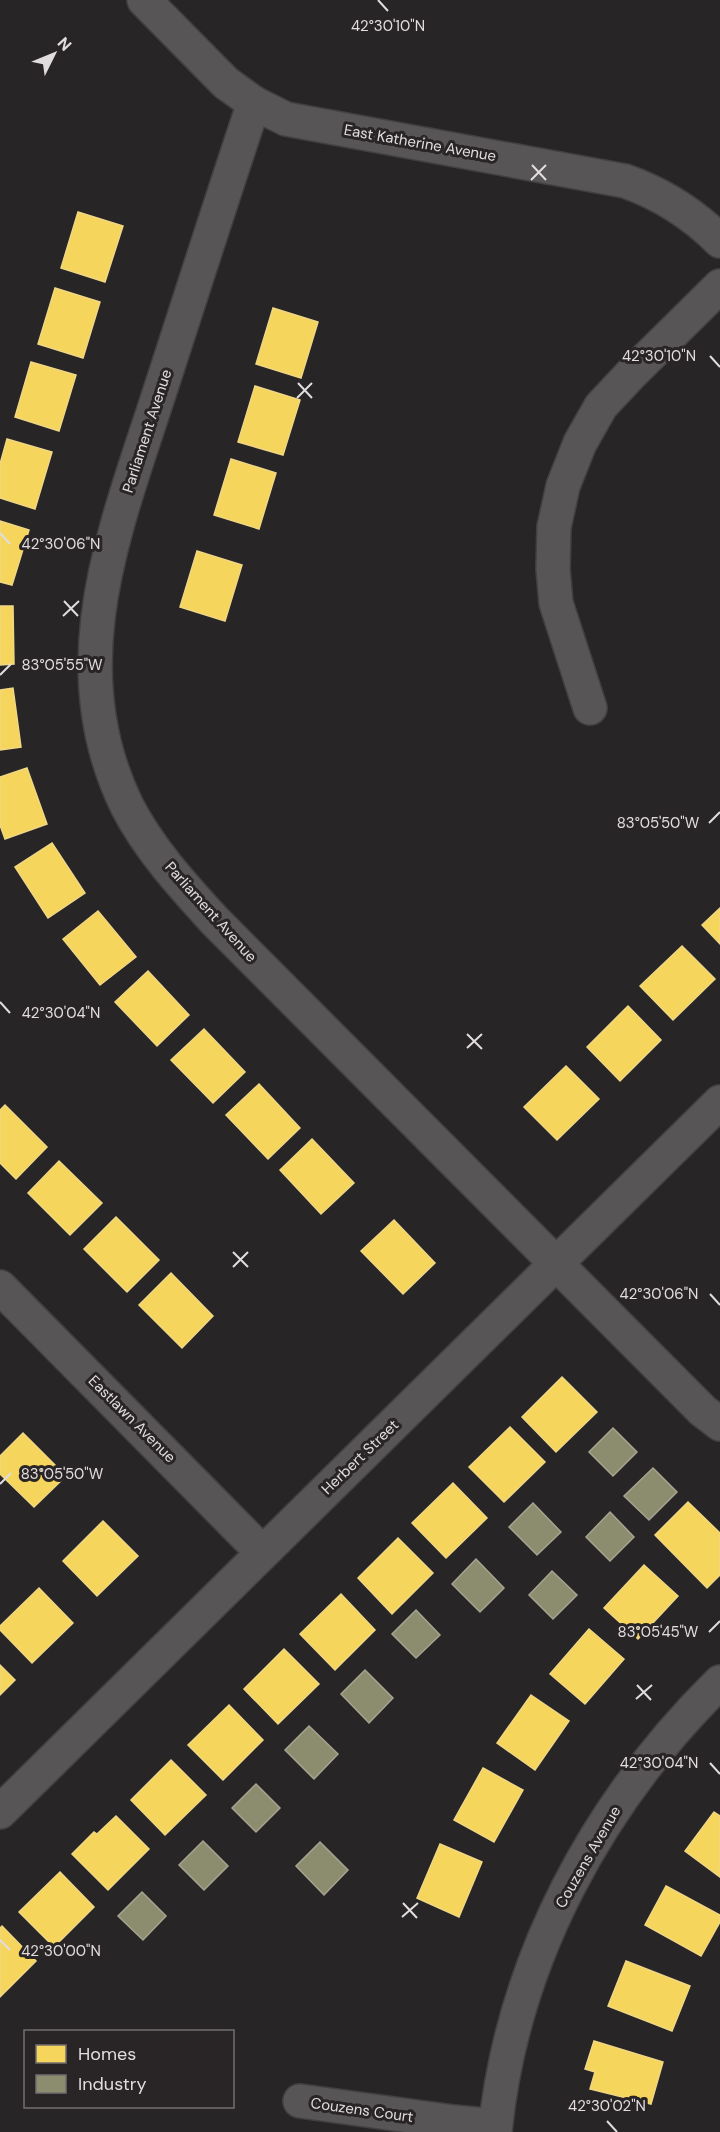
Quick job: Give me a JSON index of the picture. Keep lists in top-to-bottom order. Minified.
{"streets":{"street":["East Katherine Avenue","Parliament Avenue","Eastlawn Avenue","Herbert Street","Couzens Avenue","Couzens Court"]},"crossings":[["East Katherine Avenue","Parliament Avenue"],["Parliament Avenue","Herbert Street"],["Eastlawn Avenue","Herbert Street"],["Couzens Avenue","Couzens Court"]],"legend":["Homes","Industry"],"north":"top right","coordinates":["42°30'10\"N","42°30'06\"N","83°05'55\"W","83°05'50\"W","42°30'04\"N","83°05'45\"W","42°30'00\"N","42°30'02\"N"]}
